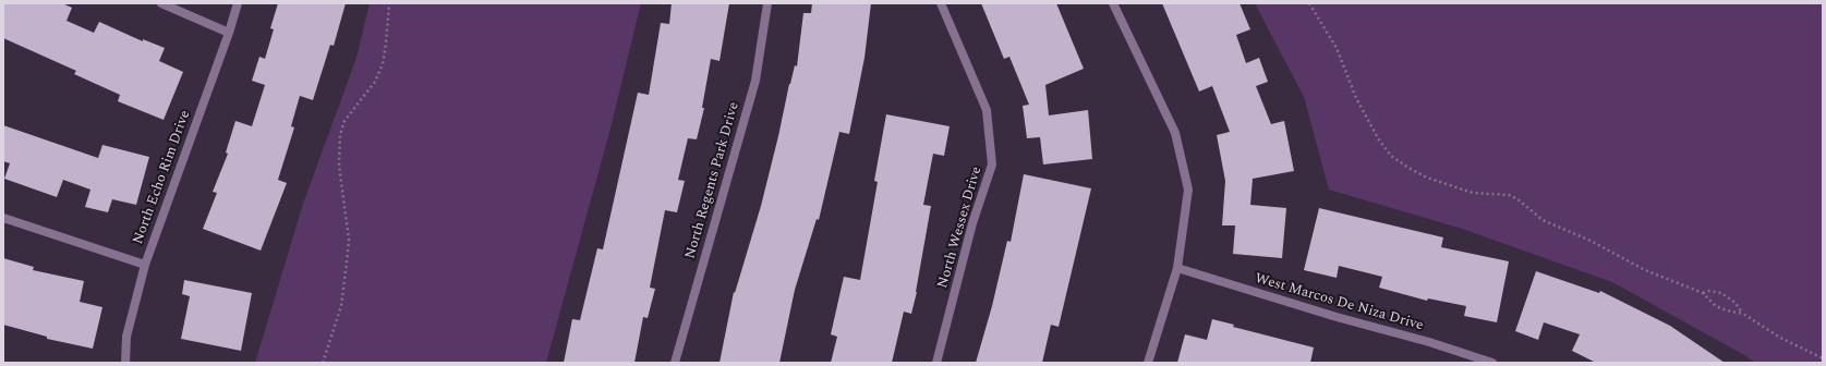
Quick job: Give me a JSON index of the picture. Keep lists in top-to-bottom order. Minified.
{"streets":{"street":["North Echo Rim Drive","North Regents Park Drive","North Wessex Drive","West Marcos De Niza Drive"]}}
